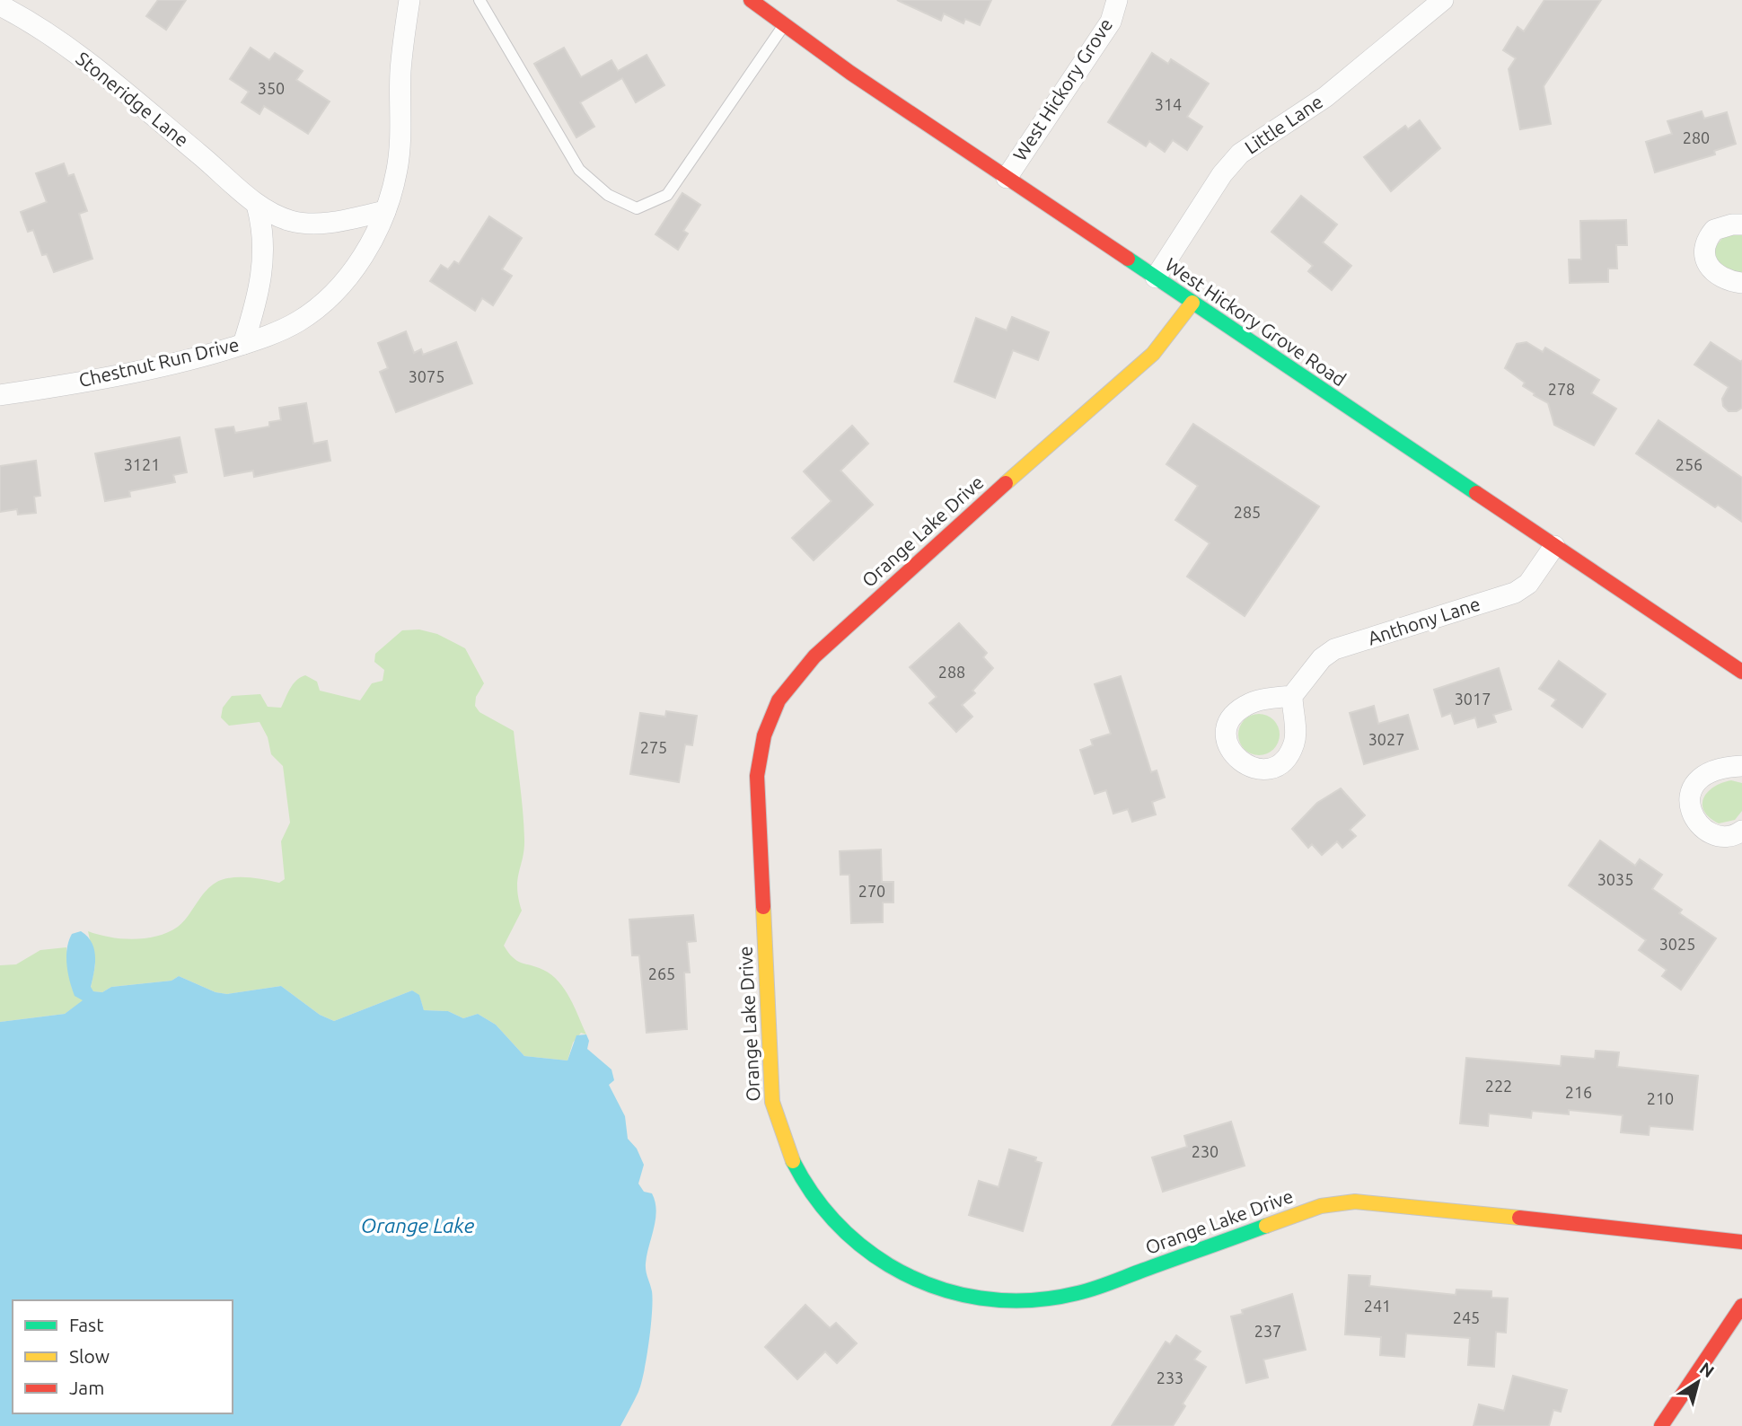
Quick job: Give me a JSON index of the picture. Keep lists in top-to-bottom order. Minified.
{"streets":{"street":["West Hickory Grove","Stoneridge Lane","Little Lane","West Hickory Grove Road","Chestnut Run Drive","Orange Lake Drive","Anthony Lane"]},"crossings":[["West Hickory Grove","West Hickory Grove Road"],["Stoneridge Lane","Chestnut Run Drive"],["Little Lane","West Hickory Grove Road"],["West Hickory Grove Road","Orange Lake Drive"],["West Hickory Grove Road","Anthony Lane"]],"water":["Orange Lake"],"house_numbers":["350","314","280","3075","278","3121","256","285","288","3017","3027","275","3035","270","3025","265","222","216","210","230","241","245","237","233"],"legend":["Fast","Slow","Jam"],"north":"top right"}
